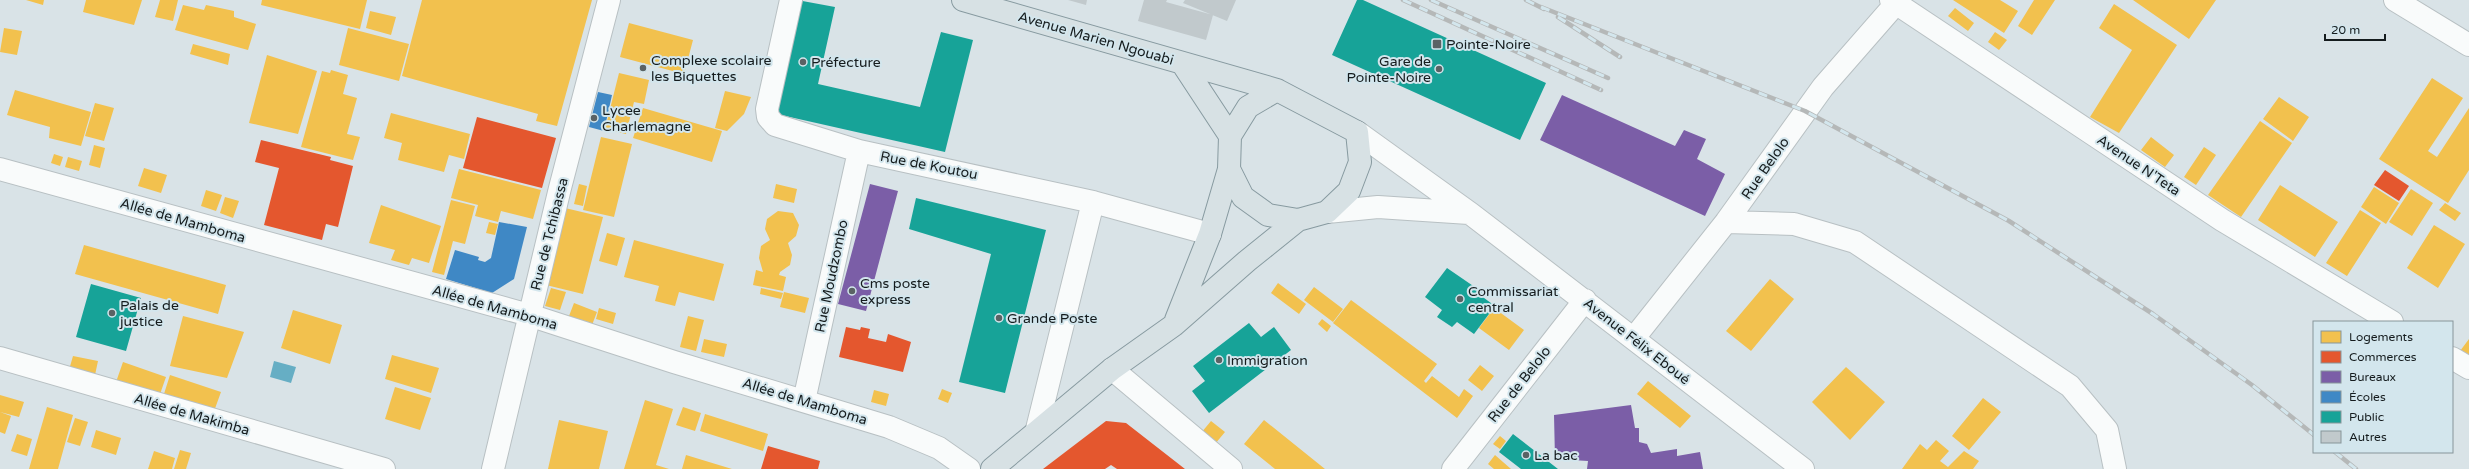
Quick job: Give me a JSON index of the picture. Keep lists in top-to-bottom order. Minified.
{"streets":{"main road":["Avenue Marien Ngouabi"],"street":["Rue de Koutou","Avenue N'Teta","Rue Belolo","Allée de Mamboma","Rue de Tchibassa","Rue Moudzombo","Avenue Félix Eboué","Rue de Belolo","Allée de Makimba"]},"crossings":[["Avenue Marien Ngouabi","Avenue Félix Eboué"],["Rue de Koutou","Rue Moudzombo"],["Avenue N'Teta","Rue Belolo"],["Rue Belolo","Avenue Félix Eboué"],["Allée de Mamboma","Rue de Tchibassa"],["Allée de Mamboma","Rue Moudzombo"],["Avenue Félix Eboué","Rue de Belolo"]],"places":{"transit":["Pointe-Noire"],"other":["Préfecture","Complexe scolaire les Biquettes","Gare de Pointe-Noire","Lycee Charlemagne","Cms poste express","Commissariat central","Palais de justice","Grande Poste","Immigration","La bac"]},"legend":["Logements","Commerces","Bureaux","Écoles","Public","Autres"],"scale_bar":"20 m"}
